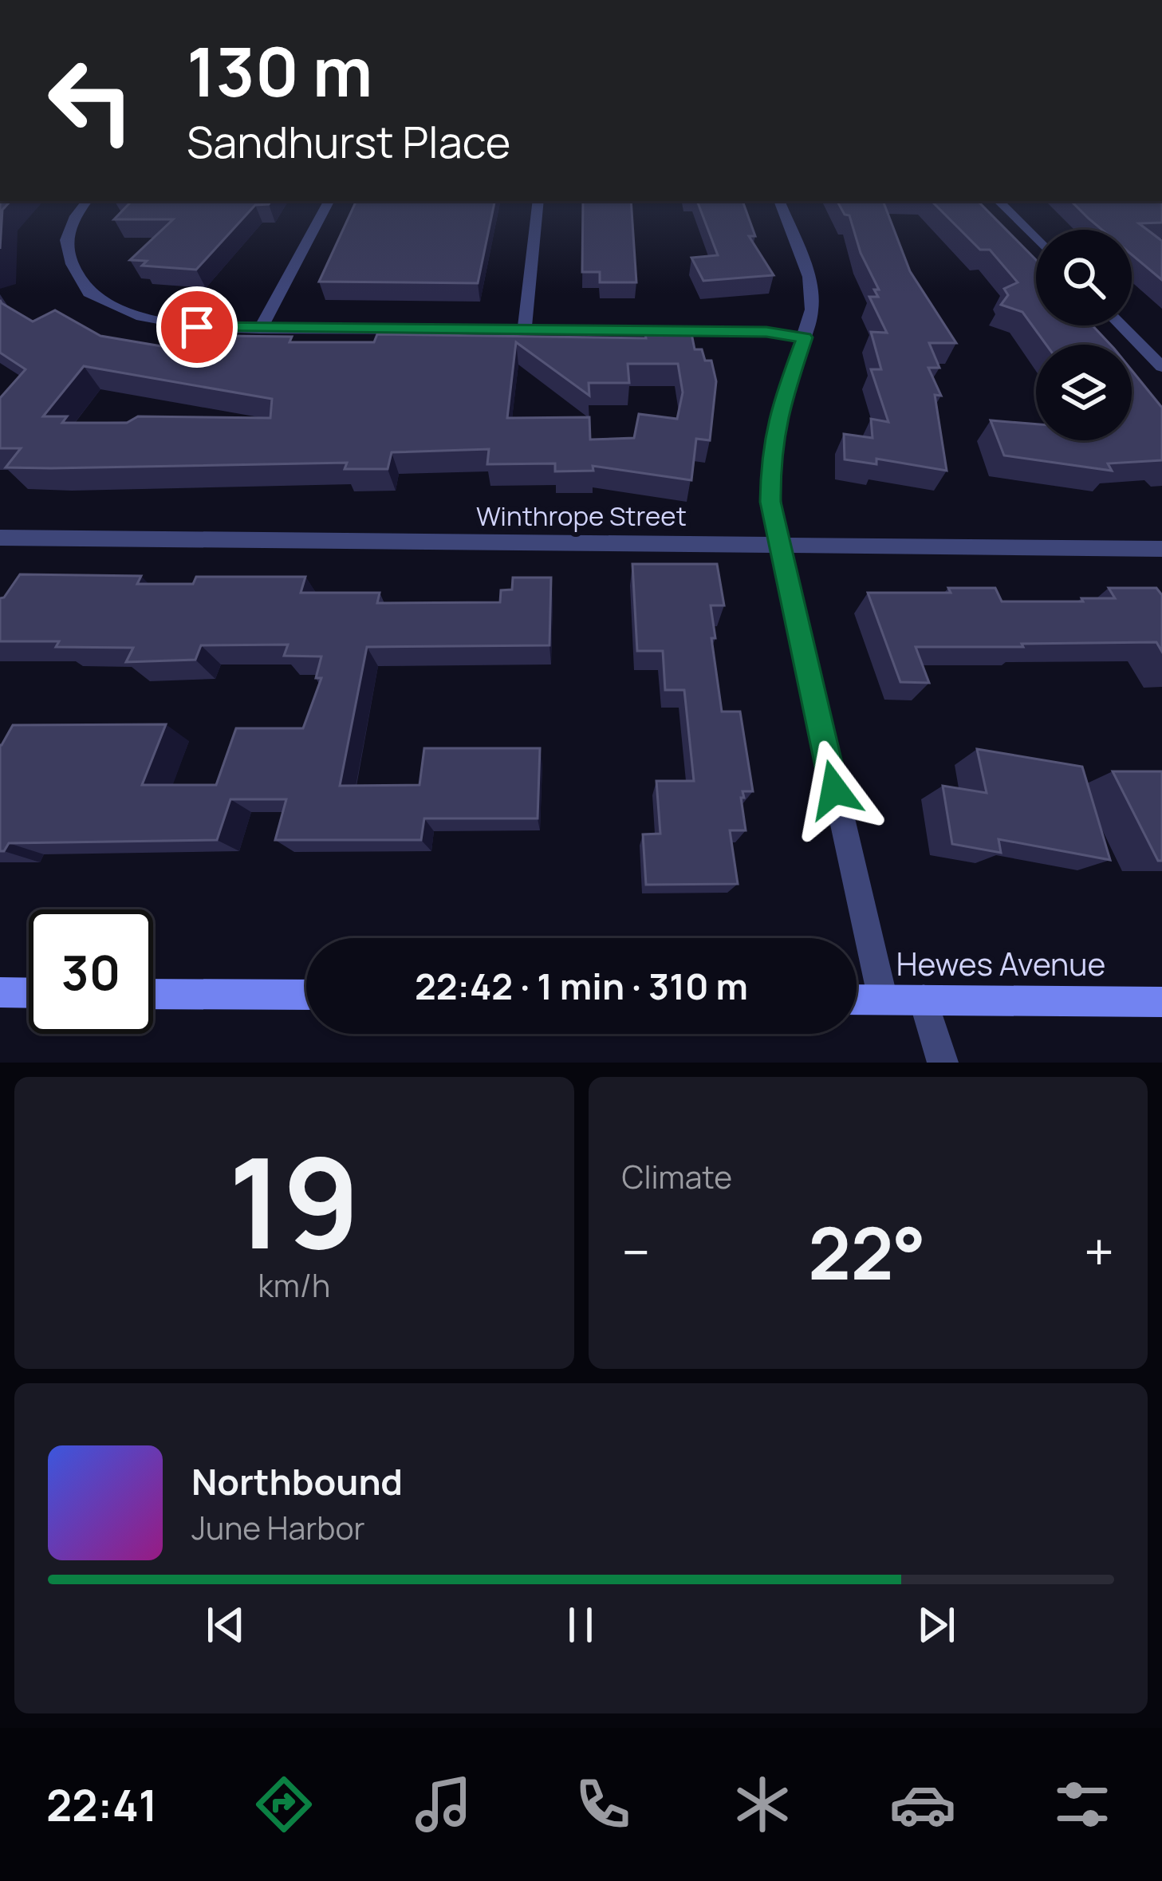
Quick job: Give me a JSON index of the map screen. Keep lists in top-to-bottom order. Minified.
{"streets":{"street":["Winthrope Street","Hewes Avenue"]},"page":{"turn":["130 m","Sandhurst Place"],"limit":"30","trip":"22:42 · 1 min · 310 m","tile":[["19","km/h"],"Climate"],"heat":["−","22°","+"],"song":["Northbound","June Harbor"],"tabs":"22:41"}}
